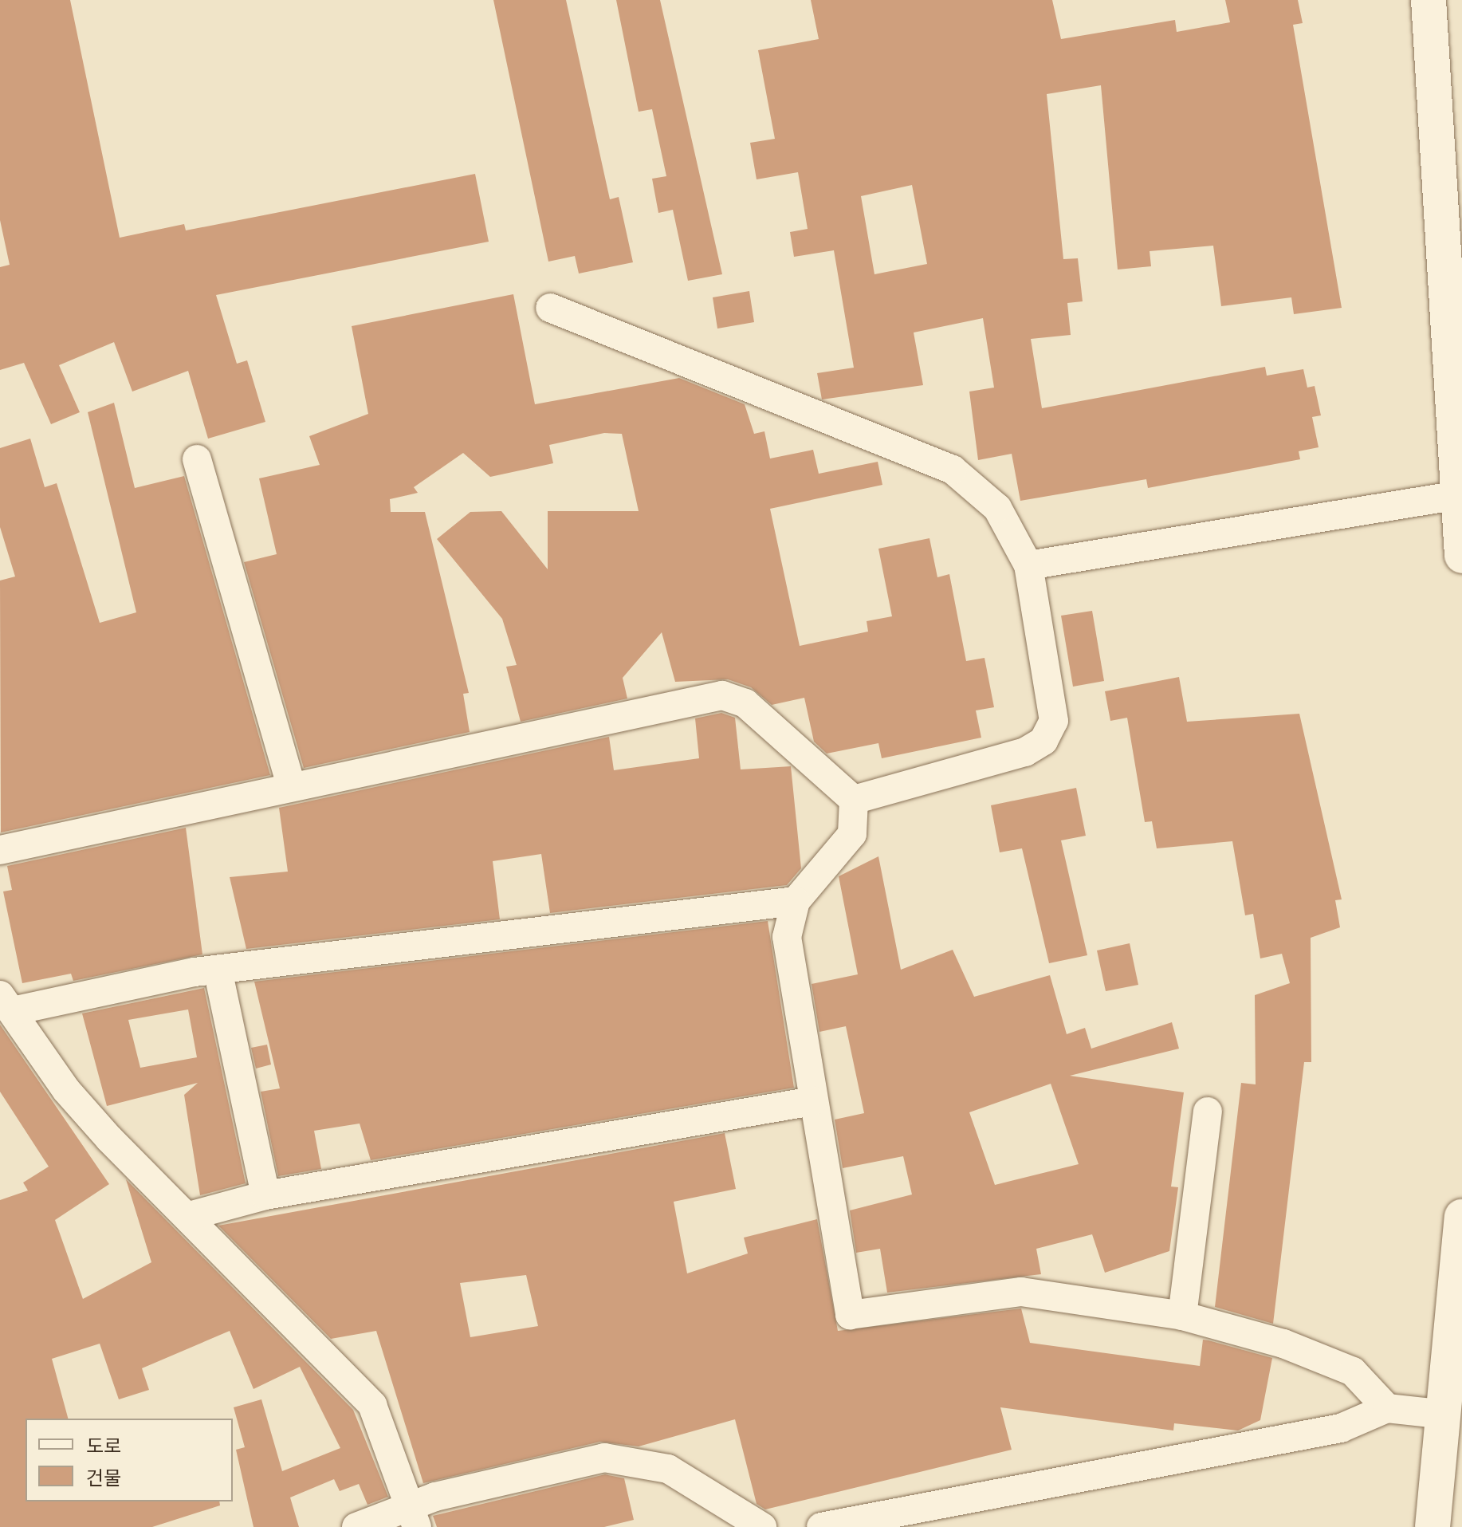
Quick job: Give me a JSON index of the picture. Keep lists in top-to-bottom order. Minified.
{"legend":["도로","건물"]}
